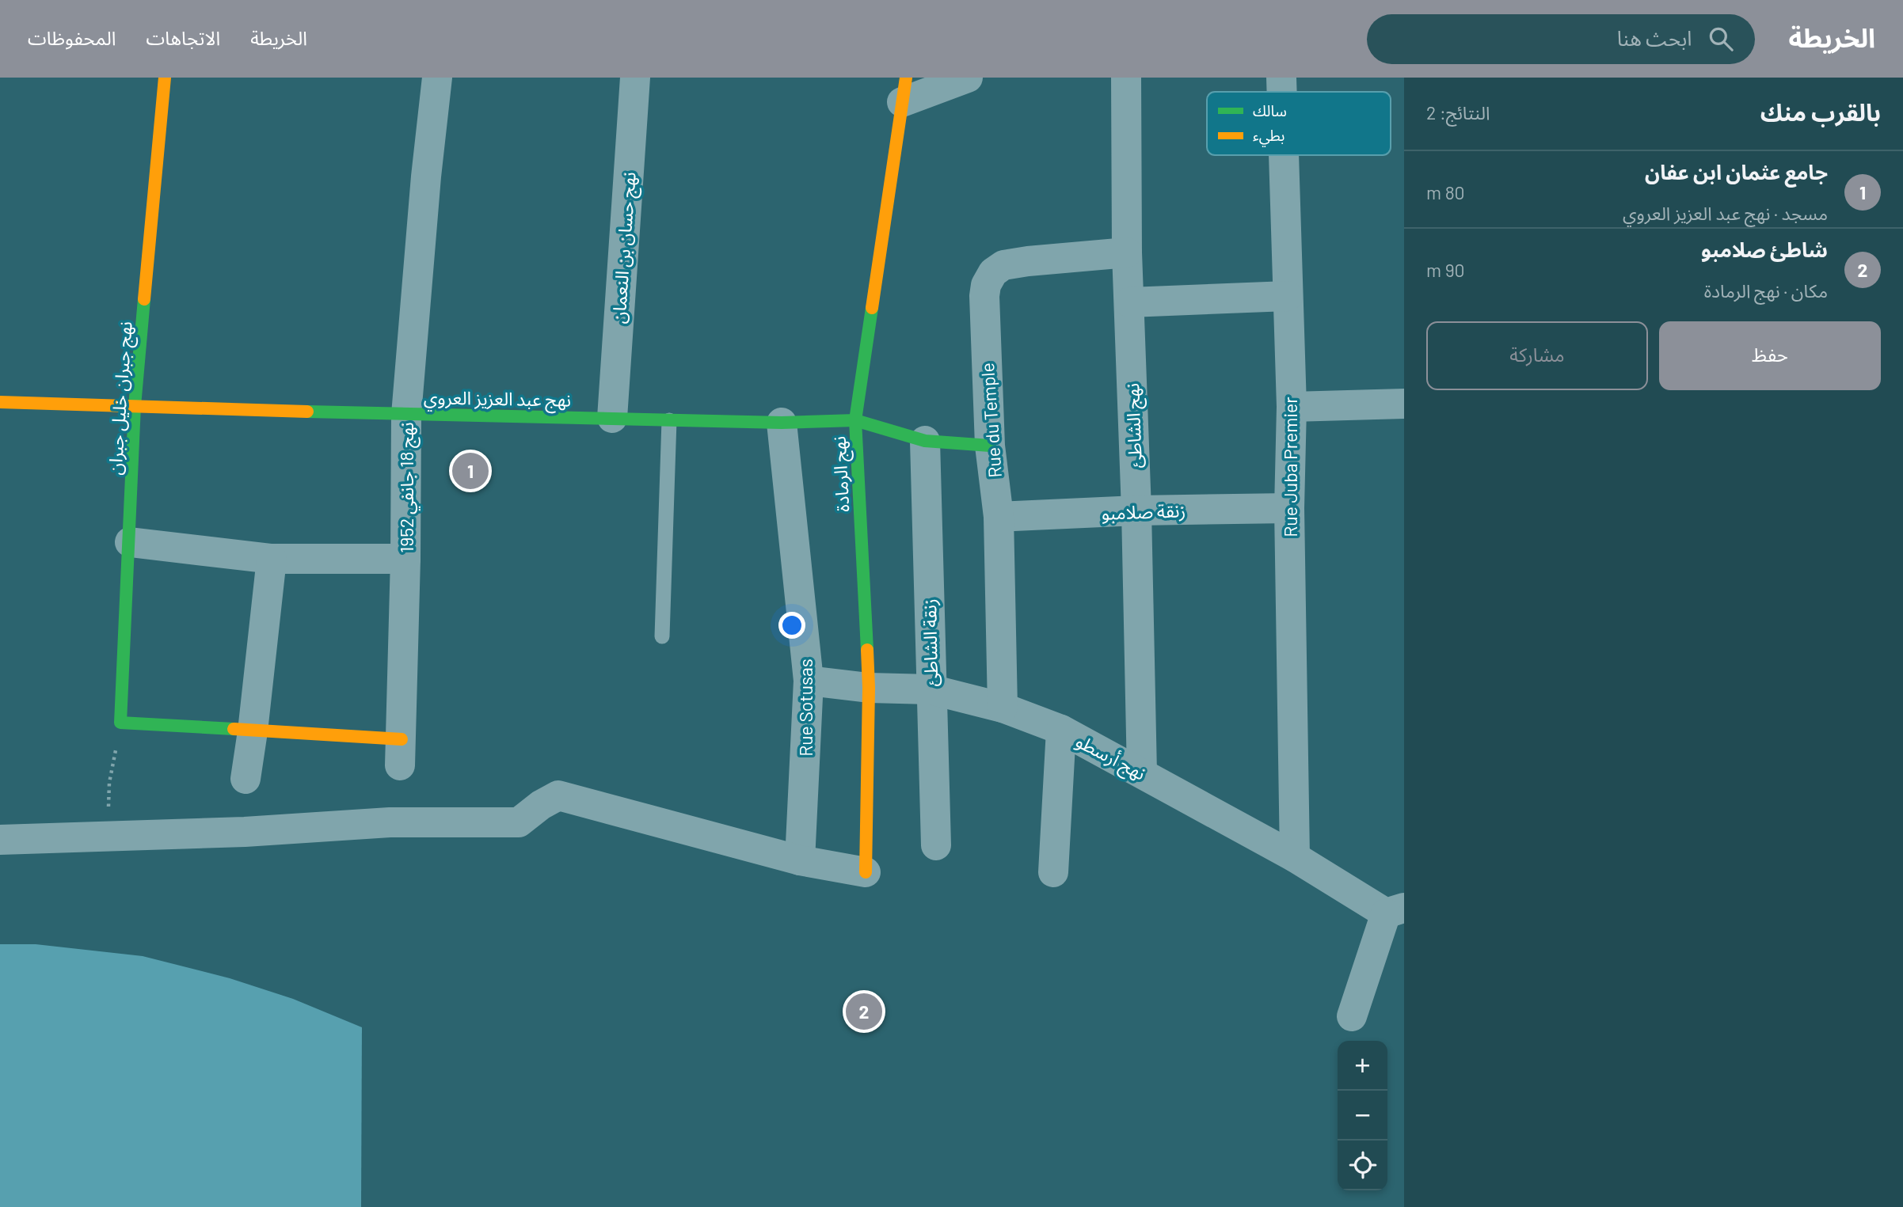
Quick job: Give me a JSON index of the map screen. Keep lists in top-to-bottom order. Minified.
{"streets":{"street":["نهج حسان بن النعمان","نهج جبران خليل جبران","نهج عبد العزيز العروي","Rue du Temple","نهج الشاطئ","Rue Juba Premier","نهج الرمادة","نهج 18 جانفي 1952","زنقة صلامبو","زنقة الشاطئ","Rue Sotusas","نهج أرسطو"]},"crossings":[["نهج حسان بن النعمان","نهج عبد العزيز العروي"],["نهج جبران خليل جبران","نهج عبد العزيز العروي"],["نهج عبد العزيز العروي","Rue du Temple"],["نهج عبد العزيز العروي","نهج الرمادة"],["نهج عبد العزيز العروي","نهج 18 جانفي 1952"],["نهج عبد العزيز العروي","زنقة الشاطئ"],["نهج عبد العزيز العروي","Rue Sotusas"],["Rue du Temple","نهج الشاطئ"],["Rue du Temple","زنقة صلامبو"],["Rue du Temple","نهج أرسطو"],["نهج الشاطئ","زنقة صلامبو"],["نهج الشاطئ","نهج أرسطو"],["Rue Juba Premier","زنقة صلامبو"],["Rue Juba Premier","نهج أرسطو"],["نهج الرمادة","نهج أرسطو"],["زنقة الشاطئ","نهج أرسطو"],["Rue Sotusas","نهج أرسطو"]],"legend":["سالك","بطيء"],"page":{"header":"الخريطة","search":"ابحث هنا","nav":["الخريطة","الاتجاهات","المحفوظات"],"heading":["بالقرب منك","النتائج: 2"],"list":[{"mark":"1","name":"جامع عثمان ابن عفان","note":"مسجد · نهج عبد العزيز العروي","value":"80 m"},{"mark":"2","name":"شاطئ صلامبو","note":"مكان · نهج الرمادة","value":"90 m"}],"buttons":["حفظ","مشاركة"],"pins":["1","2"],"map_buttons":["+","−"]}}
